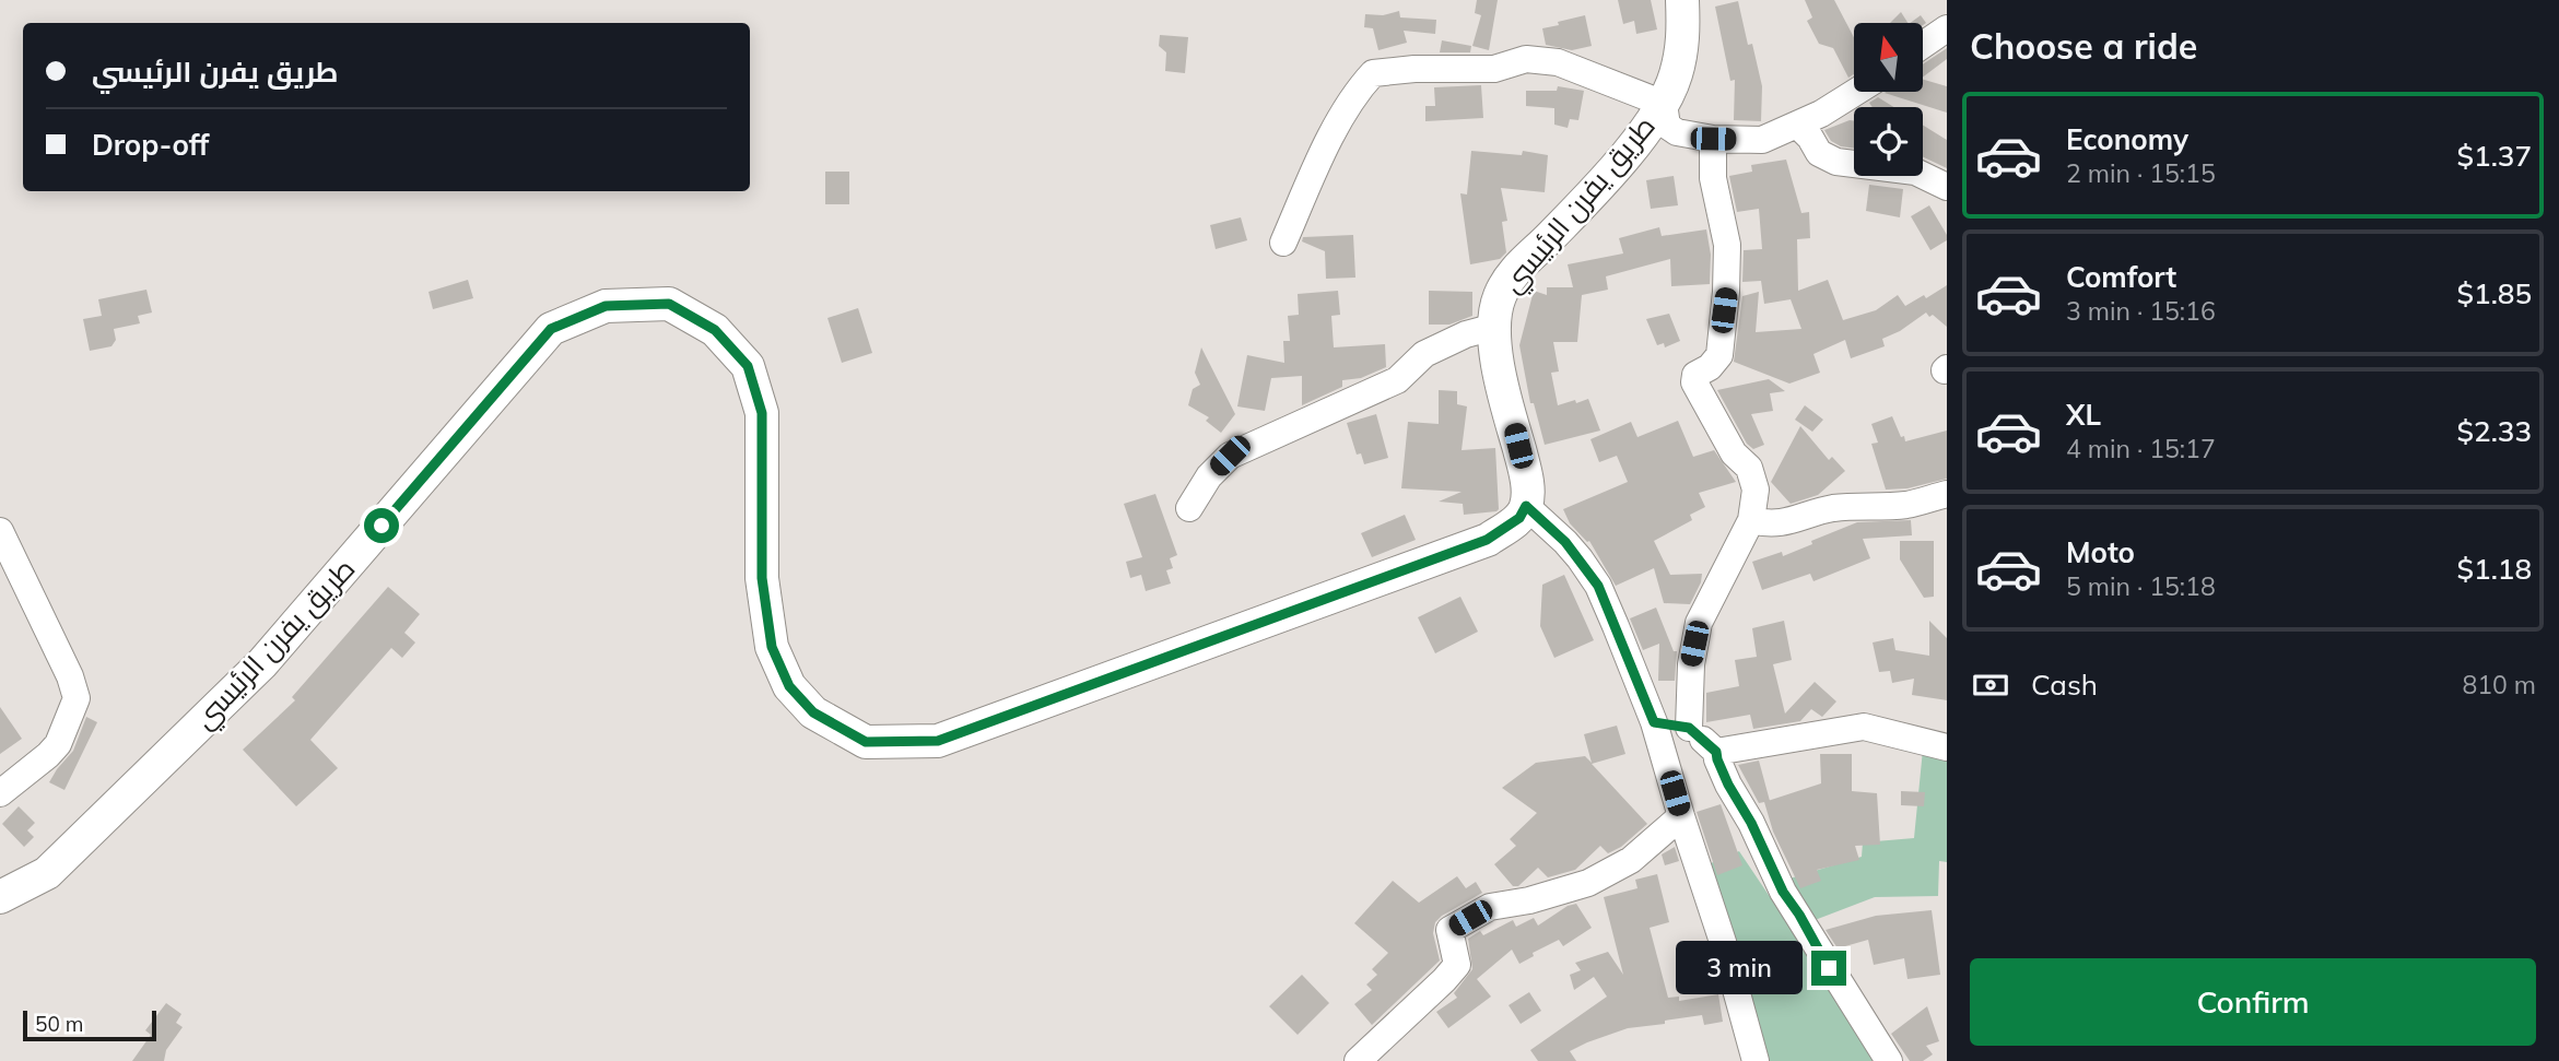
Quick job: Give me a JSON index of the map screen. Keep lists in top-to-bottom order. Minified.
{"streets":{"main road":["طريق يفرن الرئيسي"]},"scale_bar":"50 m","north":"top","page":{"heading":"Choose a ride","banner":["طريق يفرن الرئيسي","Drop-off"],"list":[{"name":"Economy","note":"2 min · 15:15","value":"$1.37"},{"name":"Comfort","note":"3 min · 15:16","value":"$1.85"},{"name":"XL","note":"4 min · 15:17","value":"$2.33"},{"name":"Moto","note":"5 min · 15:18","value":"$1.18"}],"pay":["Cash","810 m"],"bubble":"3 min","buttons":"Confirm","scale":"50 m"}}
